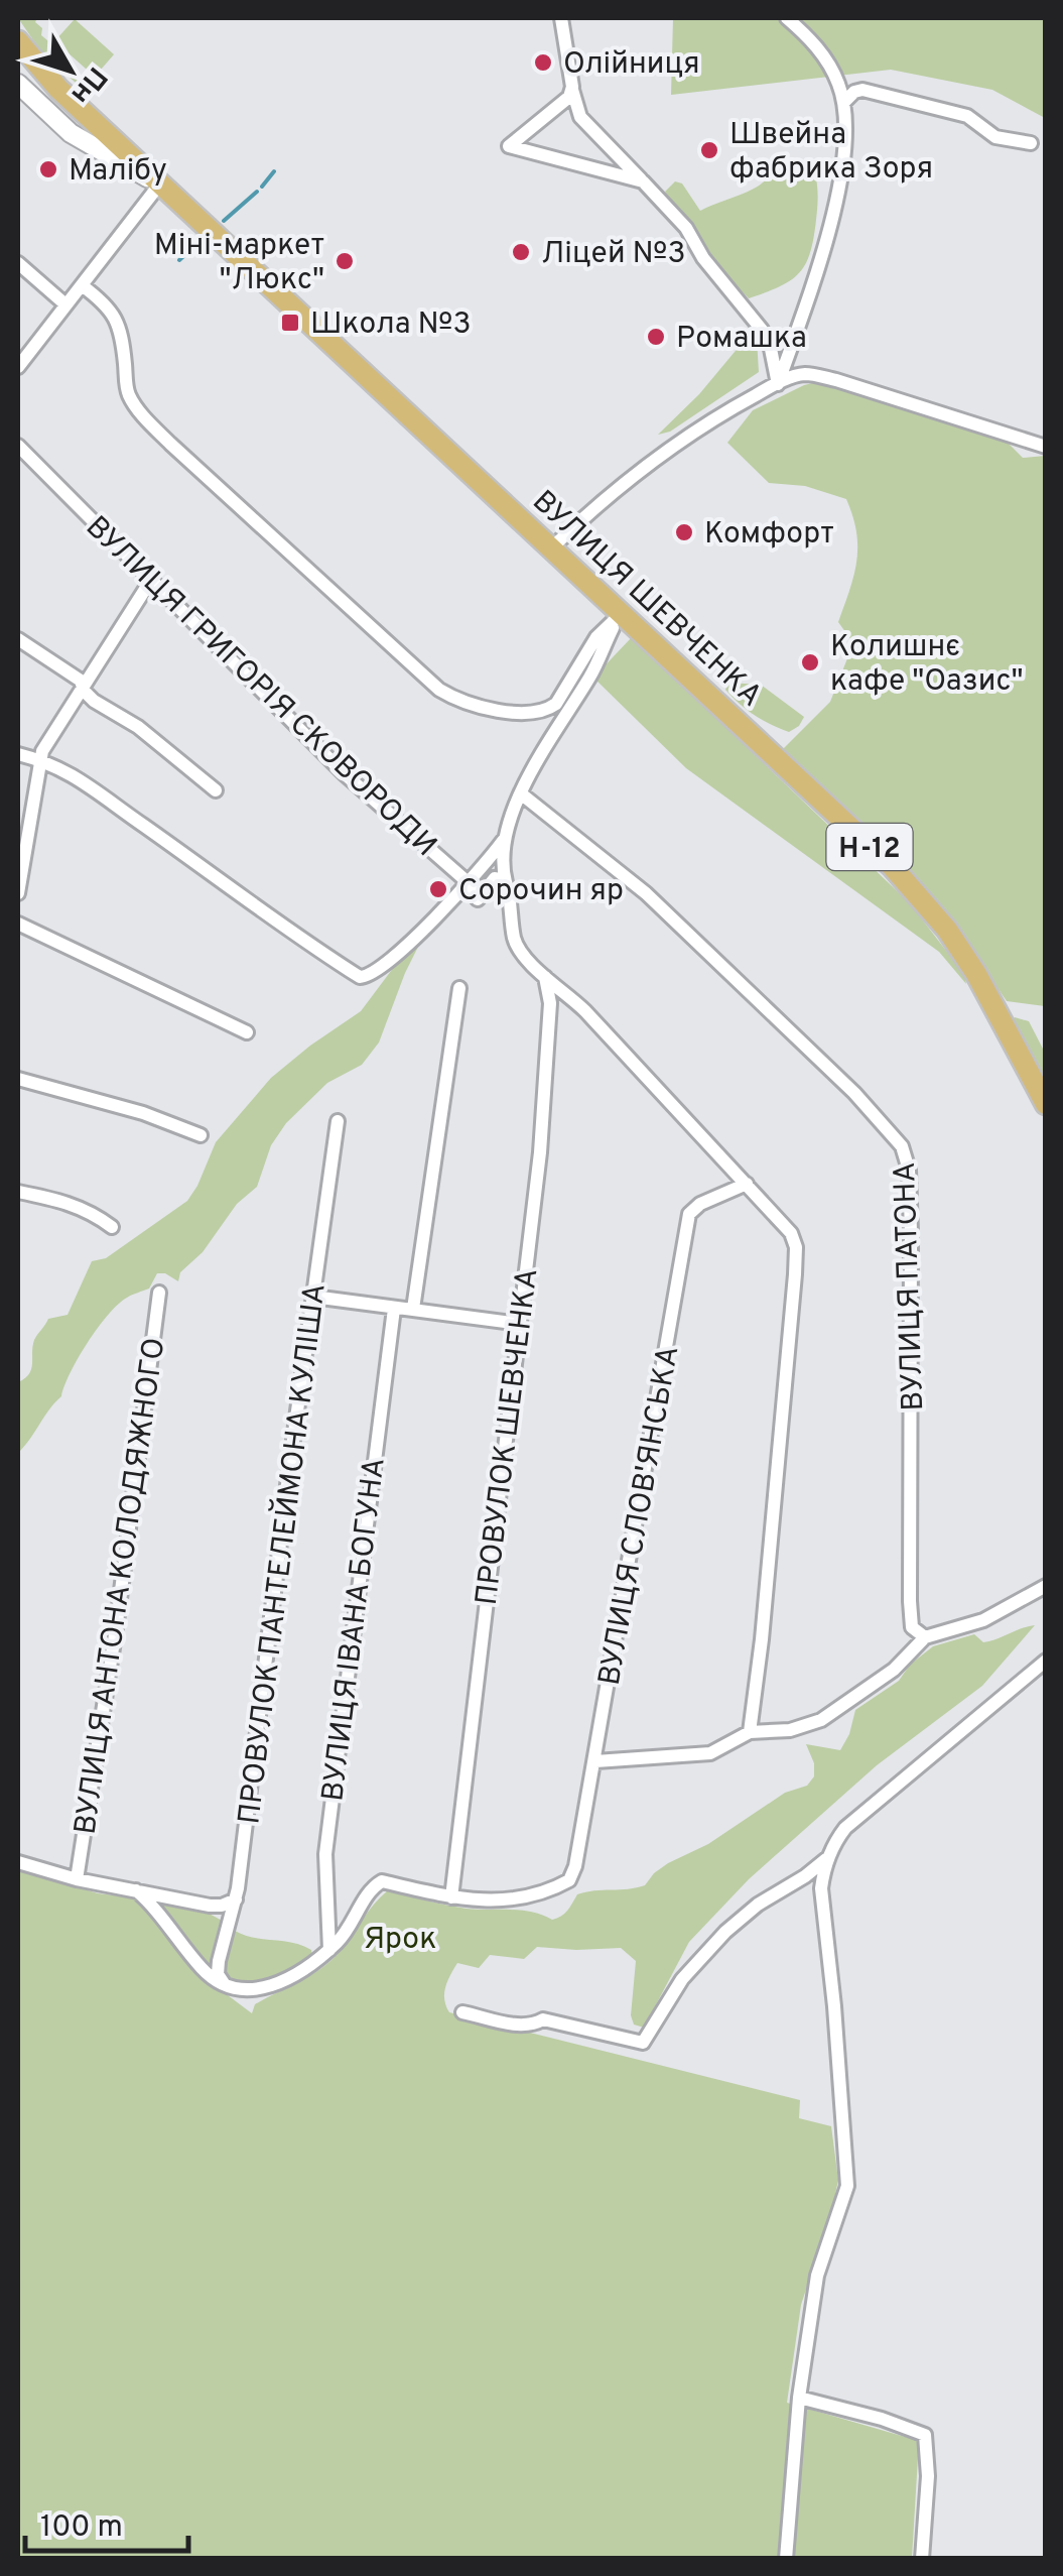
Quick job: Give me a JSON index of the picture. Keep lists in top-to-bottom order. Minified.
{"streets":{"main road":["ВУЛИЦЯ ШЕВЧЕНКА","Н-12"],"street":["ВУЛИЦЯ ГРИГОРІЯ СКОВОРОДИ","ВУЛИЦЯ ПАТОНА","ПРОВУЛОК ШЕВЧЕНКА","ВУЛИЦЯ СЛОВ'ЯНСЬКА","ПРОВУЛОК ПАНТЕЛЕЙМОНА КУЛІША","ВУЛИЦЯ АНТОНА КОЛОДЯЖНОГО","ВУЛИЦЯ ІВАНА БОГУНА"]},"crossings":[["ПРОВУЛОК ШЕВЧЕНКА","ВУЛИЦЯ СЛОВ'ЯНСЬКА"]],"parks":["Ярок"],"places":{"other":["Олійниця","Швейна фабрика Зоря","Малібу","Ліцей №3","Міні-маркет \"Люкс\"","Ромашка","Комфорт","Колишнє кафе \"Оазис\"","Сорочин яр"],"transit":["Школа №3"]},"scale_bar":"100 m","north":"bottom right"}
